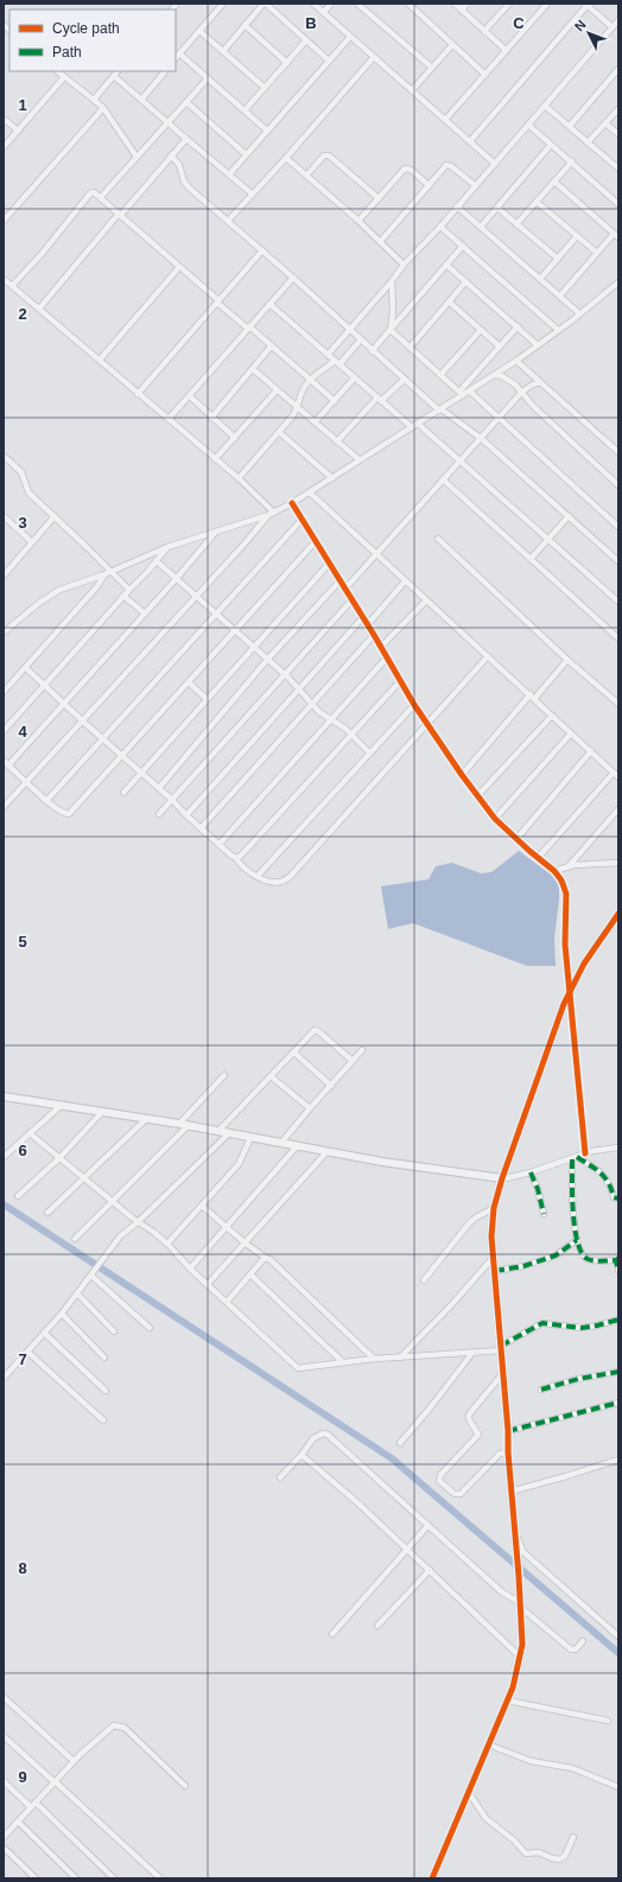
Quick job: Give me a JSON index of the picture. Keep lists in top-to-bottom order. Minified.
{"legend":["Cycle path","Path"],"north":"top left","grid":{"columns":["B","C"],"rows":["1","2","3","4","5","6","7","8","9"]}}
